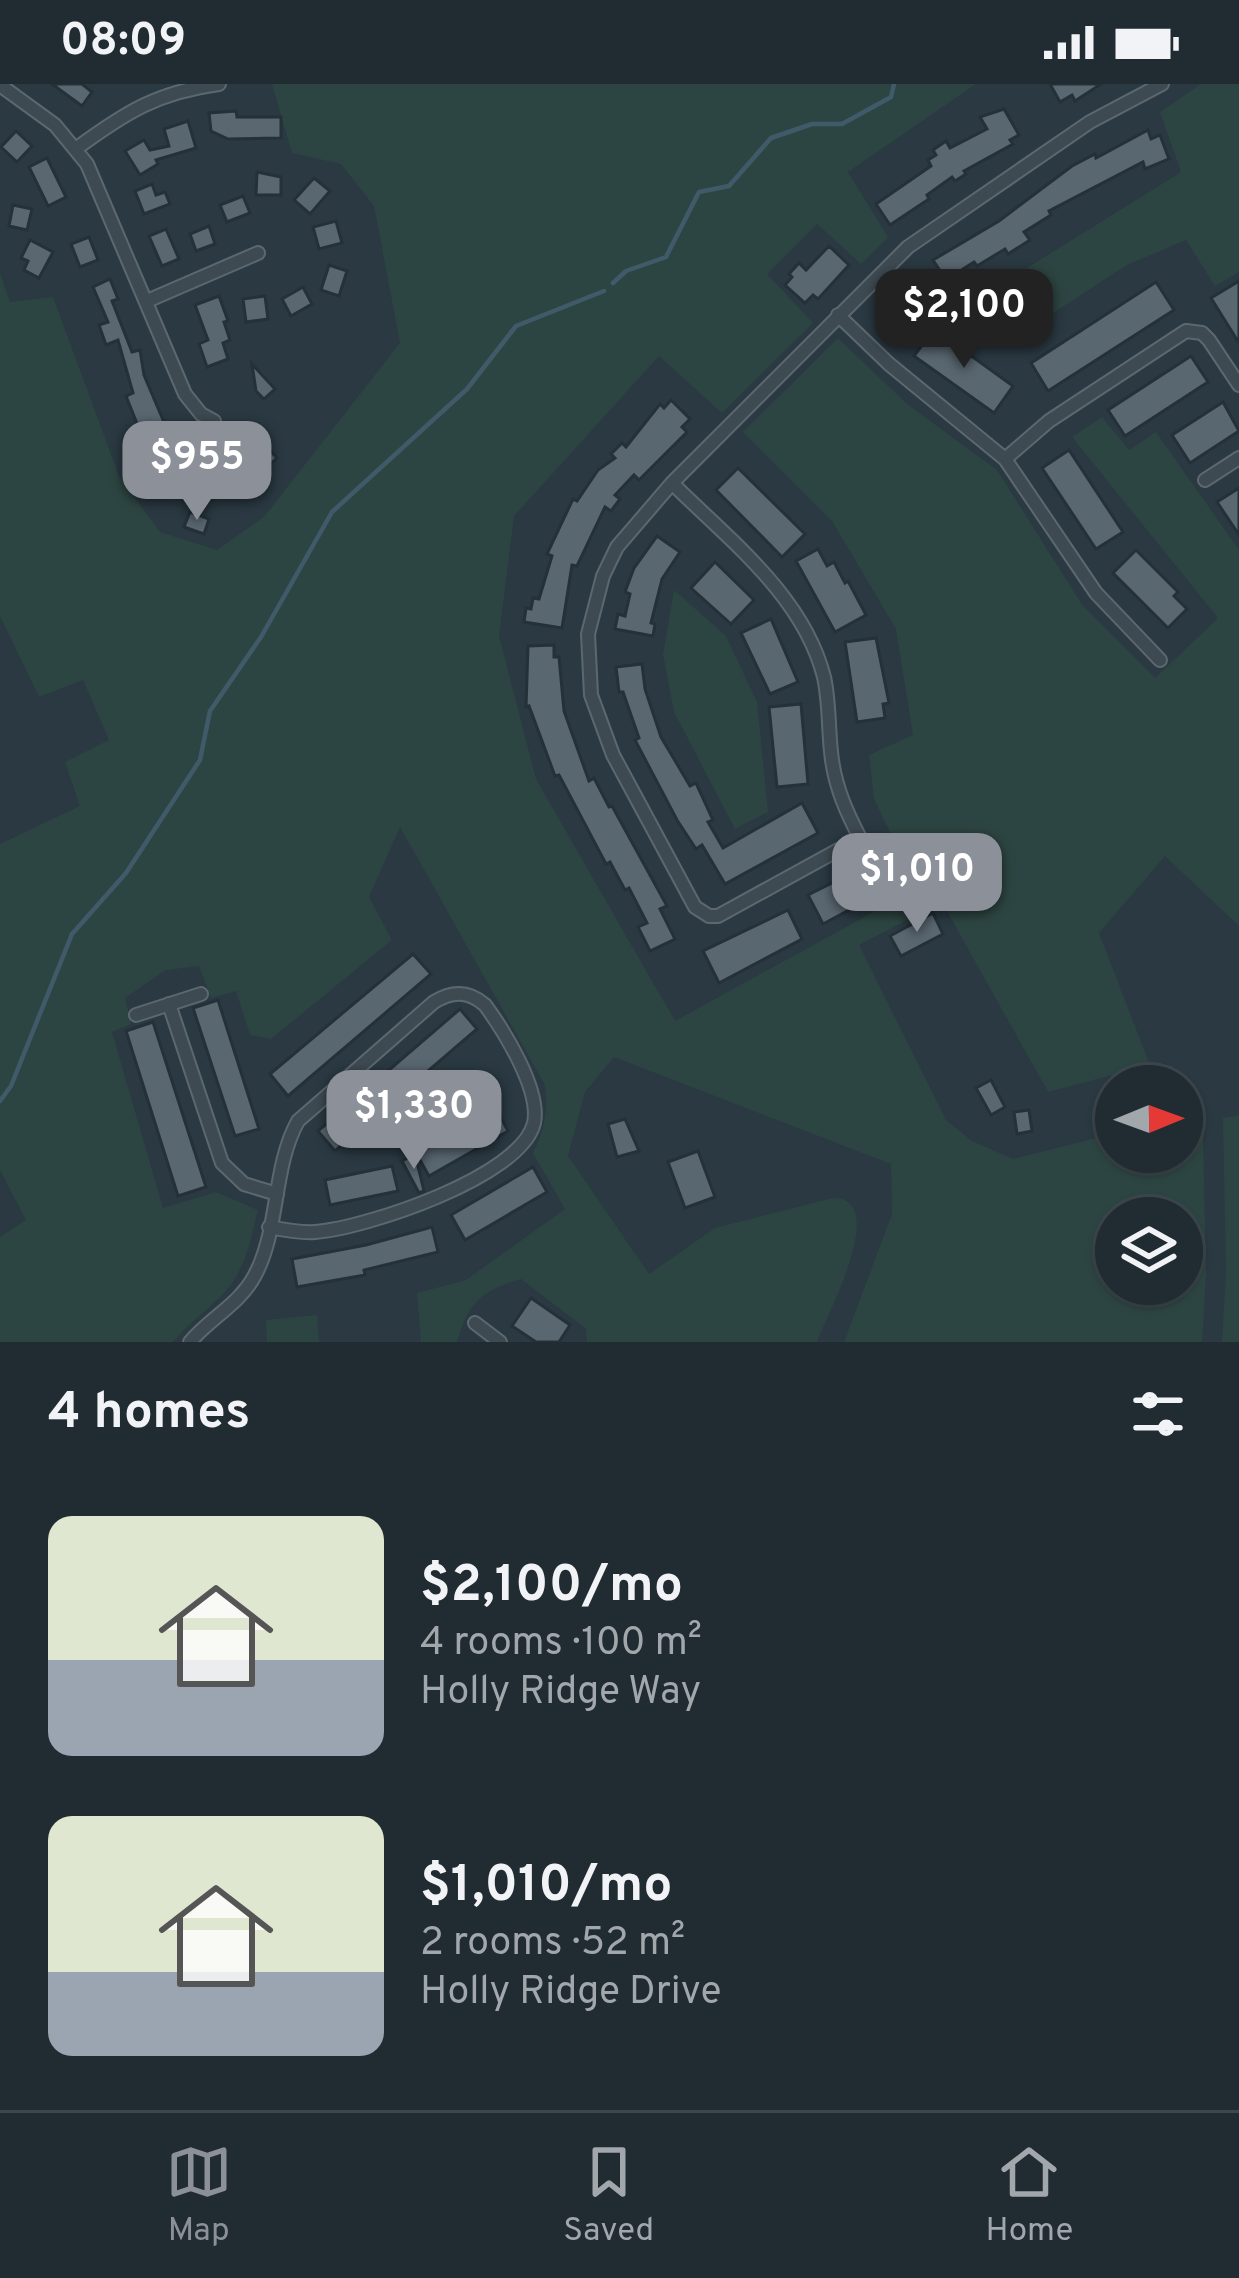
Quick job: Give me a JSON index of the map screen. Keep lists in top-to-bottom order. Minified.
{"north":"right","page":{"status":"08:09","price":["$2,100","$955","$1,010","$1,330"],"heading":"4 homes","list":[{"name":"$2,100/mo","note":"4 rooms · 100 m² · Holly Ridge Way"},{"name":"$1,010/mo","note":"2 rooms · 52 m² · Holly Ridge Drive"}],"tabs":["Map","Saved","Home"]}}
